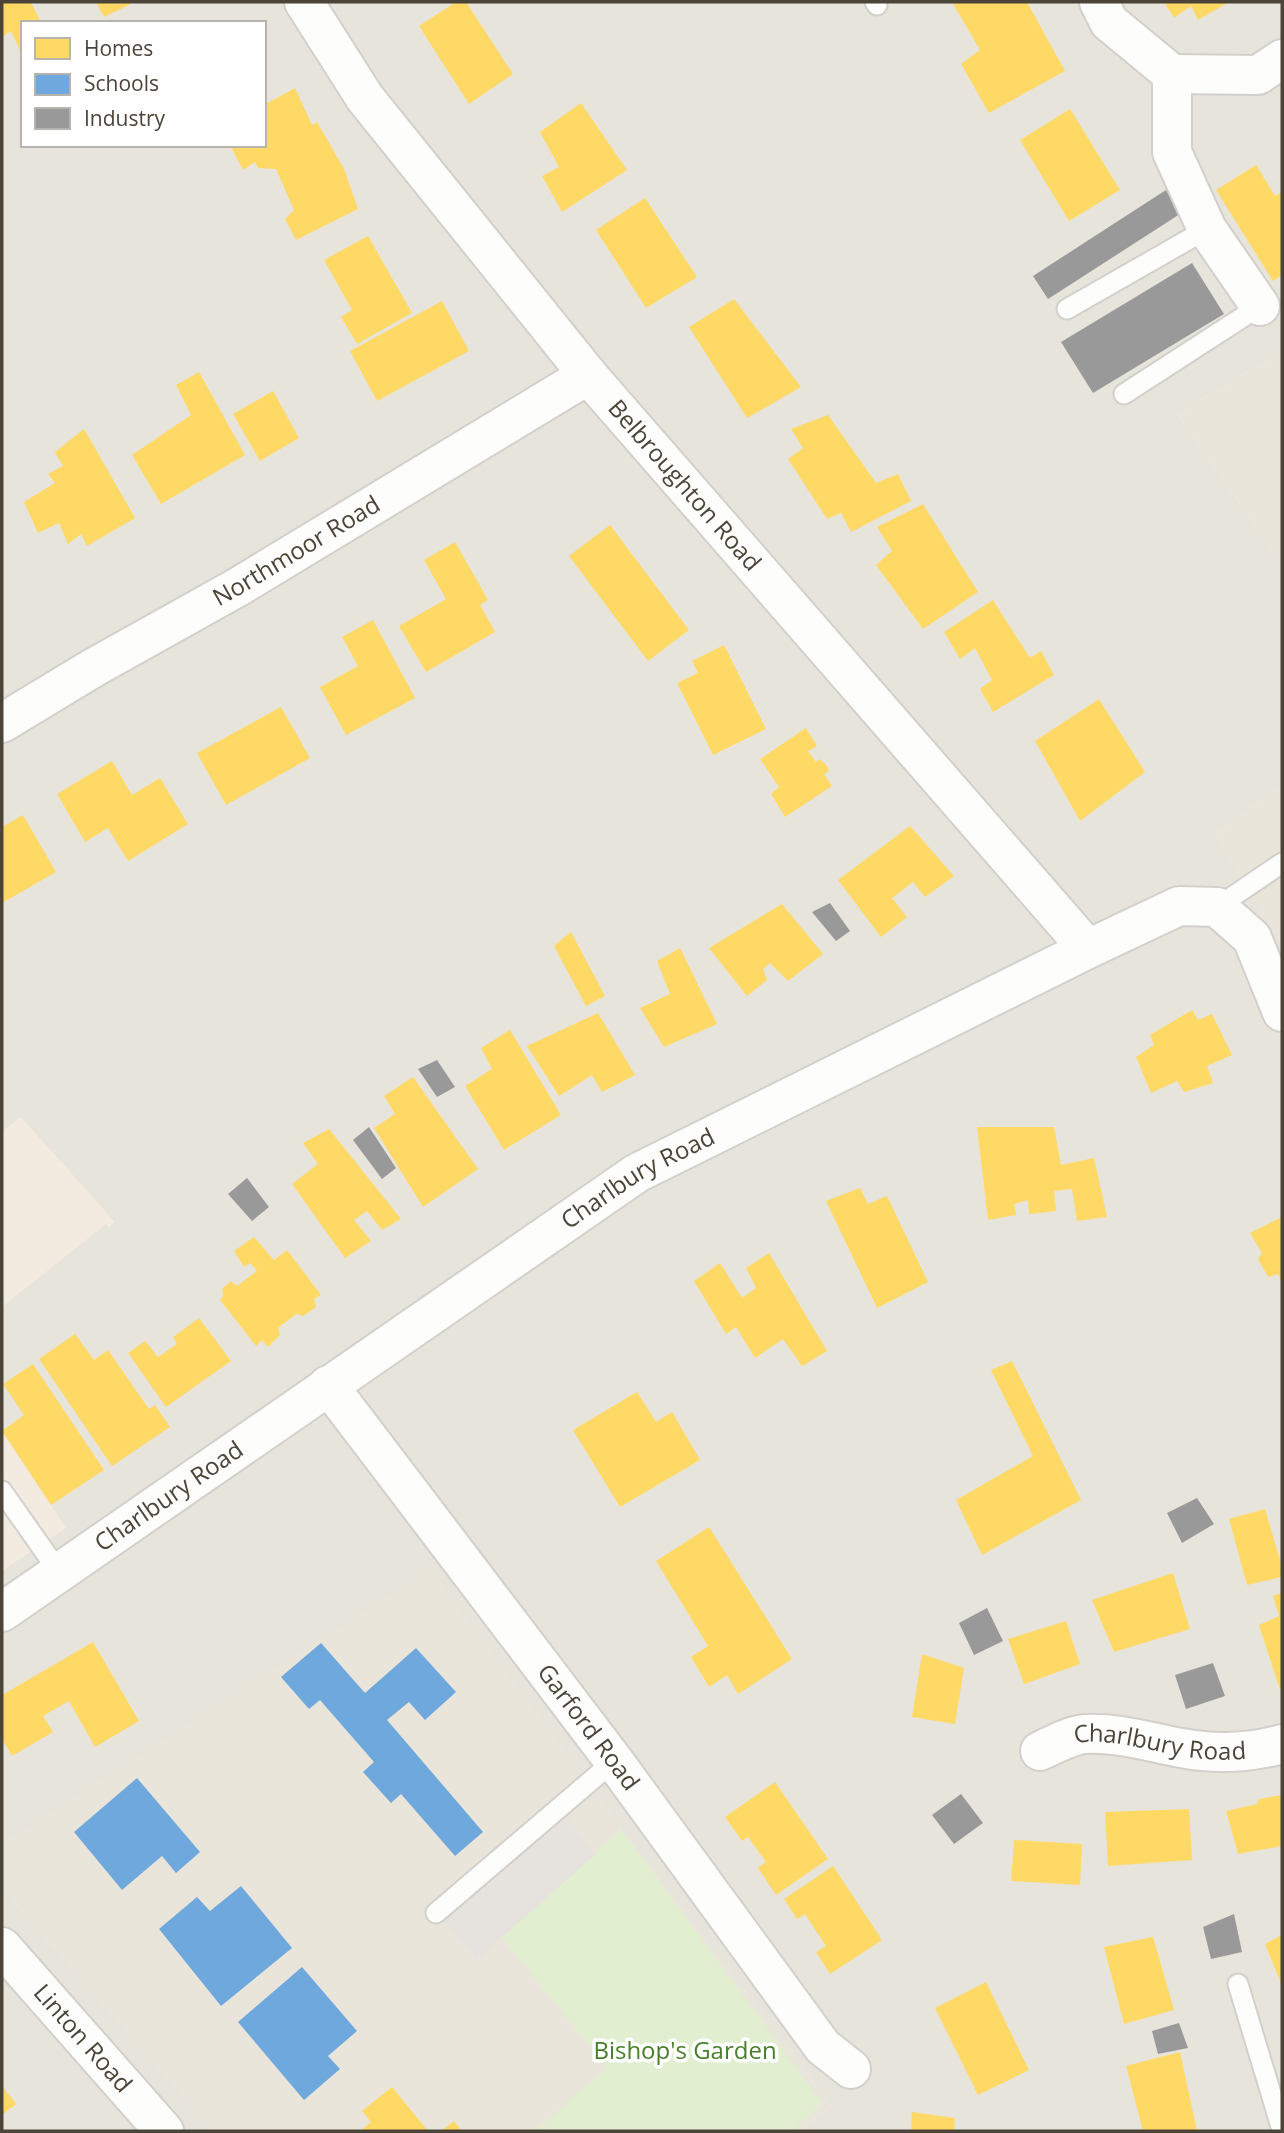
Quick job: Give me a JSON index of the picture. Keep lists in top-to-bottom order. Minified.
{"streets":{"street":["Belbroughton Road","Northmoor Road","Charlbury Road","Garford Road","Linton Road"]},"crossings":[["Belbroughton Road","Northmoor Road"],["Belbroughton Road","Charlbury Road"],["Charlbury Road","Garford Road"]],"parks":["Bishop's Garden"],"legend":["Homes","Schools","Industry"]}
